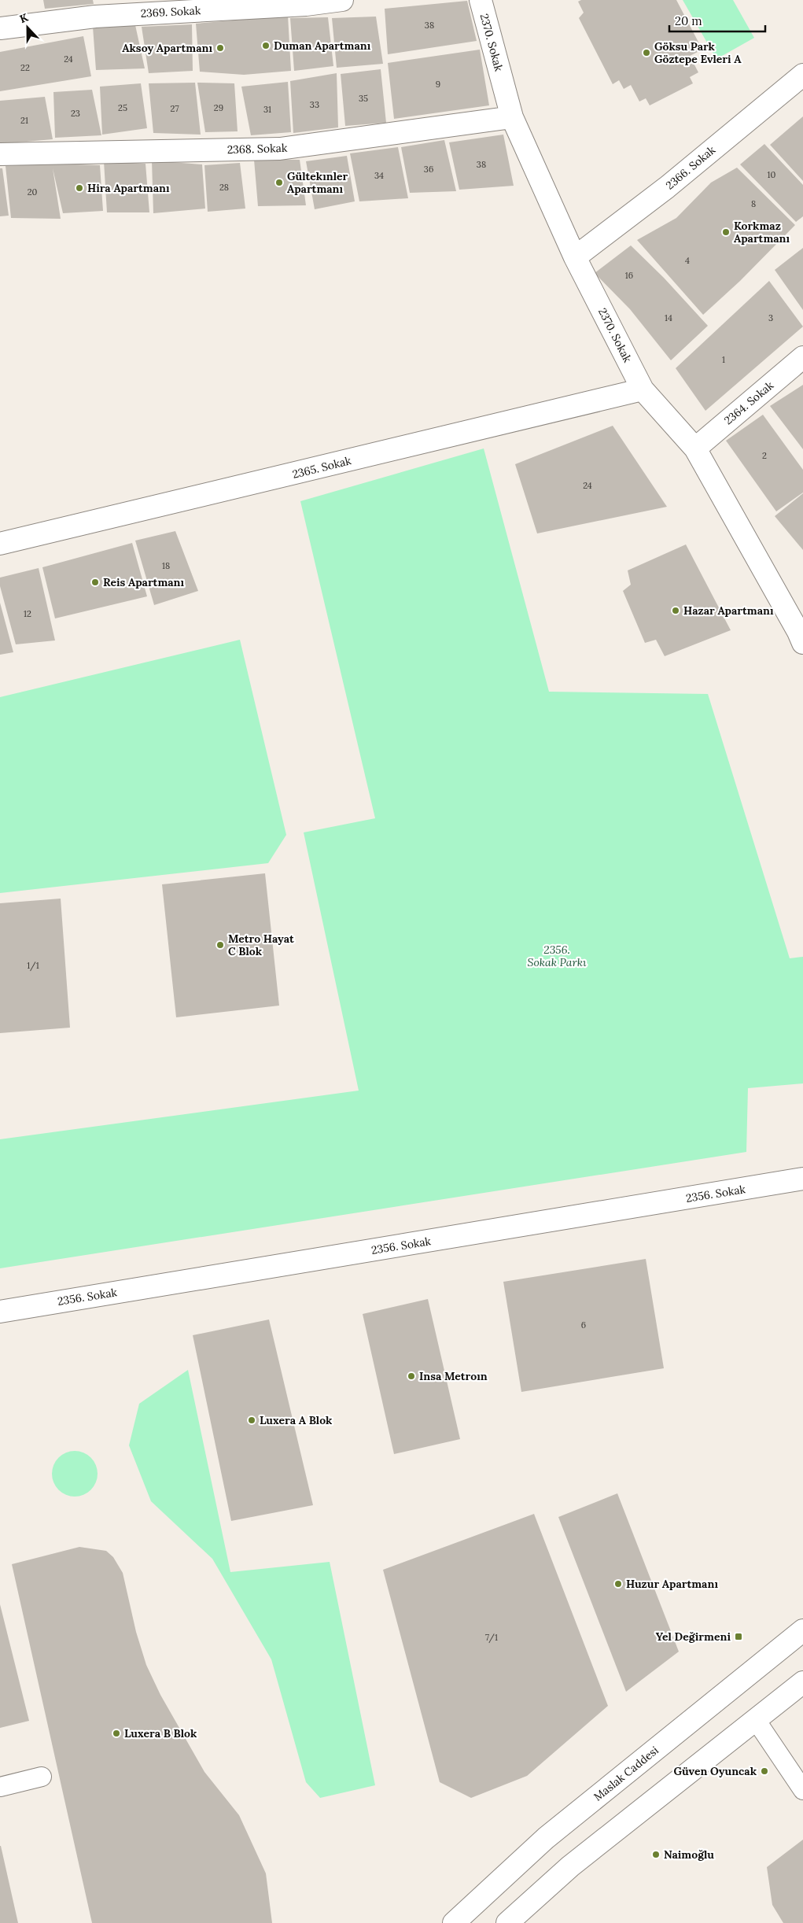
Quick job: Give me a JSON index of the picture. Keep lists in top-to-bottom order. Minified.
{"streets":{"street":["2369. Sokak","2370. Sokak","2368. Sokak","2366. Sokak","2364. Sokak","2365. Sokak","2356. Sokak","Maslak Caddesi"]},"crossings":[["2370. Sokak","2368. Sokak"],["2370. Sokak","2366. Sokak"],["2370. Sokak","2364. Sokak"],["2370. Sokak","2365. Sokak"]],"parks":["2356. Sokak Parkı"],"places":{"other":["Duman Apartmanı","Aksoy Apartmanı","Göksu Park Göztepe Evleri A","Gültekınler Apartmanı","Hira Apartmanı","Korkmaz Apartmanı","Reis Apartmanı","Hazar Apartmanı","Metro Hayat C Blok","Insa Metroın","Luxera A Blok","Huzur Apartmanı","Luxera B Blok","Güven Oyuncak","Naimoğlu"],"transit":["Yel Değirmeni"]},"house_numbers":["38","24","22","9","35","33","25","29","27","31","23","21","38","36","10","34","28","20","8","4","16","14","3","1","2","24","18","12","1/1","6","7/1"],"scale_bar":"20 m","north":"top"}
